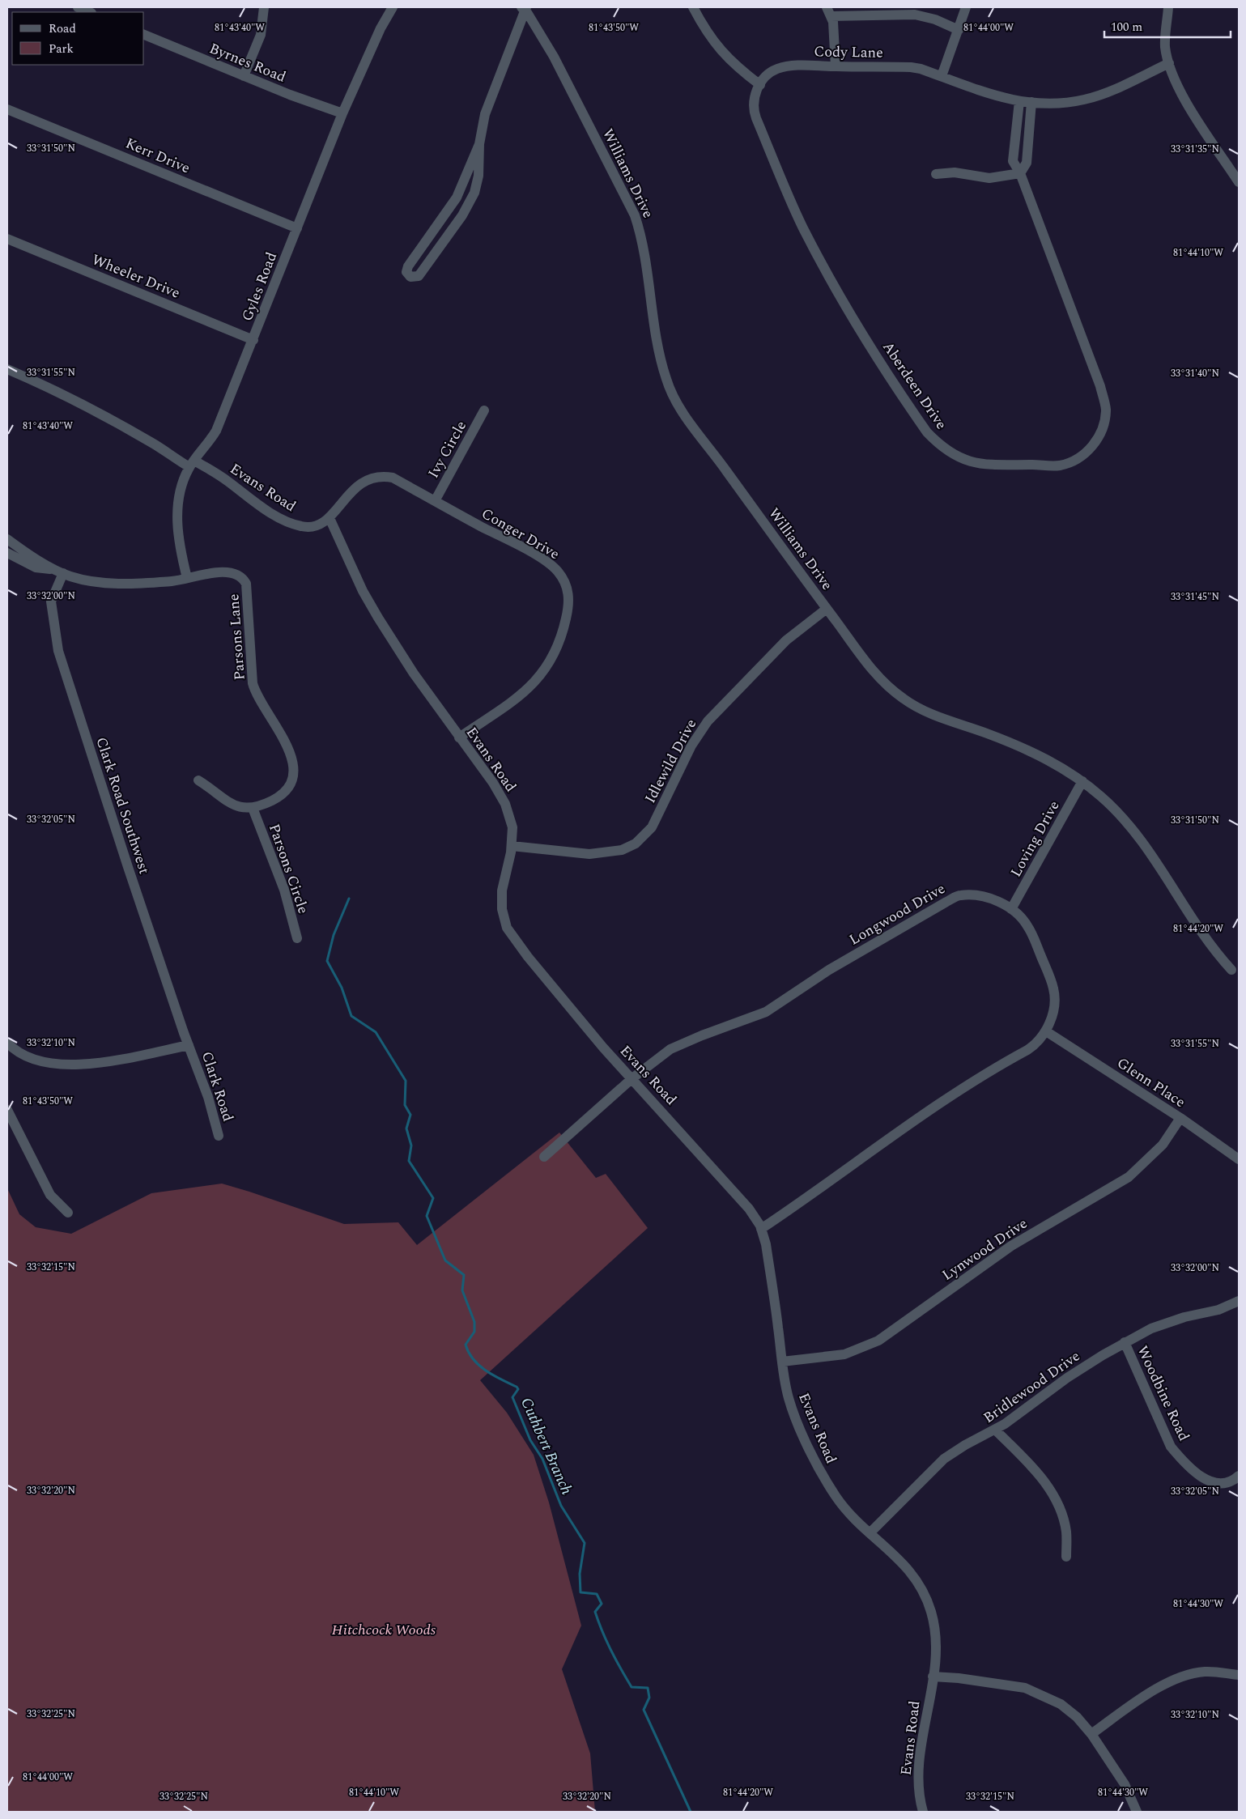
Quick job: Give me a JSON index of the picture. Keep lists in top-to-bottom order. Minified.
{"streets":{"street":["Cody Lane","Byrnes Road","Kerr Drive","Williams Drive","Wheeler Drive","Gyles Road","Aberdeen Drive","Ivy Circle","Evans Road","Conger Drive","Parsons Lane","Idlewild Drive","Clark Road Southwest","Loving Drive","Parsons Circle","Longwood Drive","Glenn Place","Clark Road","Lynwood Drive","Bridlewood Drive","Woodbine Road"]},"crossings":[["Cody Lane","Aberdeen Drive"],["Byrnes Road","Gyles Road"],["Kerr Drive","Gyles Road"],["Williams Drive","Idlewild Drive"],["Williams Drive","Loving Drive"],["Wheeler Drive","Gyles Road"],["Gyles Road","Evans Road"],["Gyles Road","Parsons Lane"],["Ivy Circle","Conger Drive"],["Evans Road","Conger Drive"],["Evans Road","Idlewild Drive"],["Evans Road","Longwood Drive"],["Evans Road","Lynwood Drive"],["Evans Road","Bridlewood Drive"],["Parsons Lane","Clark Road Southwest"],["Parsons Lane","Parsons Circle"],["Clark Road Southwest","Clark Road"],["Loving Drive","Longwood Drive"],["Longwood Drive","Glenn Place"],["Glenn Place","Lynwood Drive"],["Bridlewood Drive","Woodbine Road"]],"water":["Cuthbert Branch"],"parks":["Hitchcock Woods"],"legend":["Road","Park"],"scale_bar":"100 m","coordinates":["81°43'40\"W","81°43'50\"W","81°44'00\"W","33°31'50\"N","33°31'35\"N","81°44'10\"W","33°31'55\"N","33°31'40\"N","33°32'00\"N","33°31'45\"N","33°32'05\"N","81°44'20\"W","33°32'10\"N","33°32'15\"N","33°32'20\"N","81°44'30\"W","33°32'25\"N"]}
